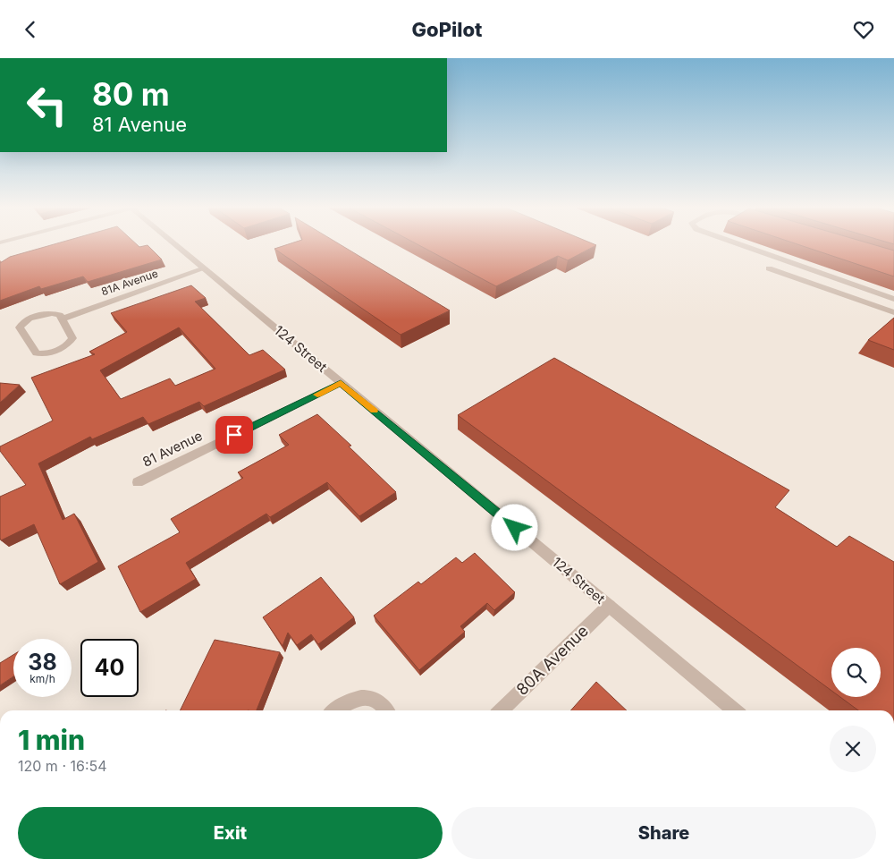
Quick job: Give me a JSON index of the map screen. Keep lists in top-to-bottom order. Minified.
{"streets":{"street":["81A Avenue","124 Street","81 Avenue","80A Avenue"]},"crossings":[["81A Avenue","124 Street"],["124 Street","81 Avenue"],["124 Street","80A Avenue"]],"page":{"header":"GoPilot","turn":["80 m","81 Avenue"],"speed":"38 km/h","limit":"40","heading":["1 min","120 m · 16:54"],"buttons":["Exit","Share"]}}
